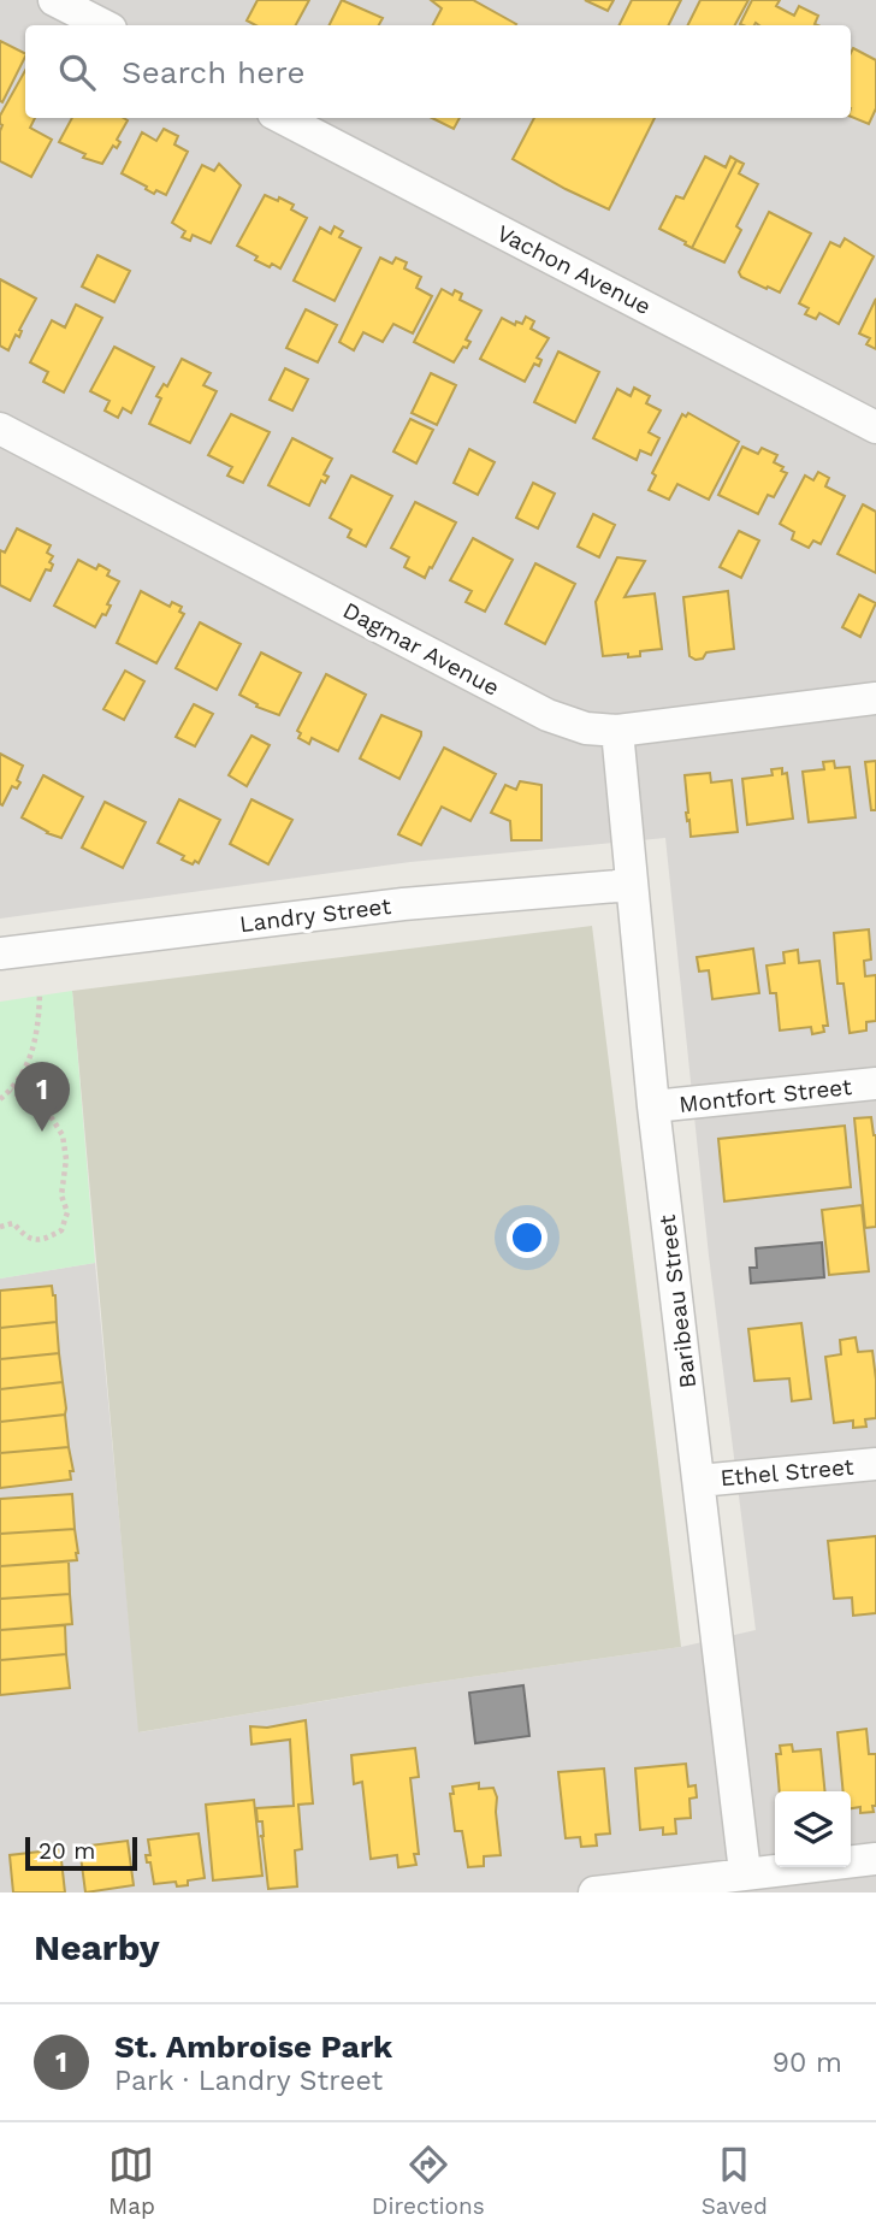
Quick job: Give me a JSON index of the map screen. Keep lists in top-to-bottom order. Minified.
{"streets":{"street":["Vachon Avenue","Dagmar Avenue","Landry Street","Montfort Street","Baribeau Street","Ethel Street"]},"crossings":[["Dagmar Avenue","Baribeau Street"],["Landry Street","Baribeau Street"],["Montfort Street","Baribeau Street"],["Baribeau Street","Ethel Street"]],"scale_bar":"20 m","page":{"search":"Search here","pins":"1","scale":"20 m","heading":"Nearby","list":[{"mark":"1","name":"St. Ambroise Park","note":"Park · Landry Street","value":"90 m"}],"nav":["Map","Directions","Saved"]}}
